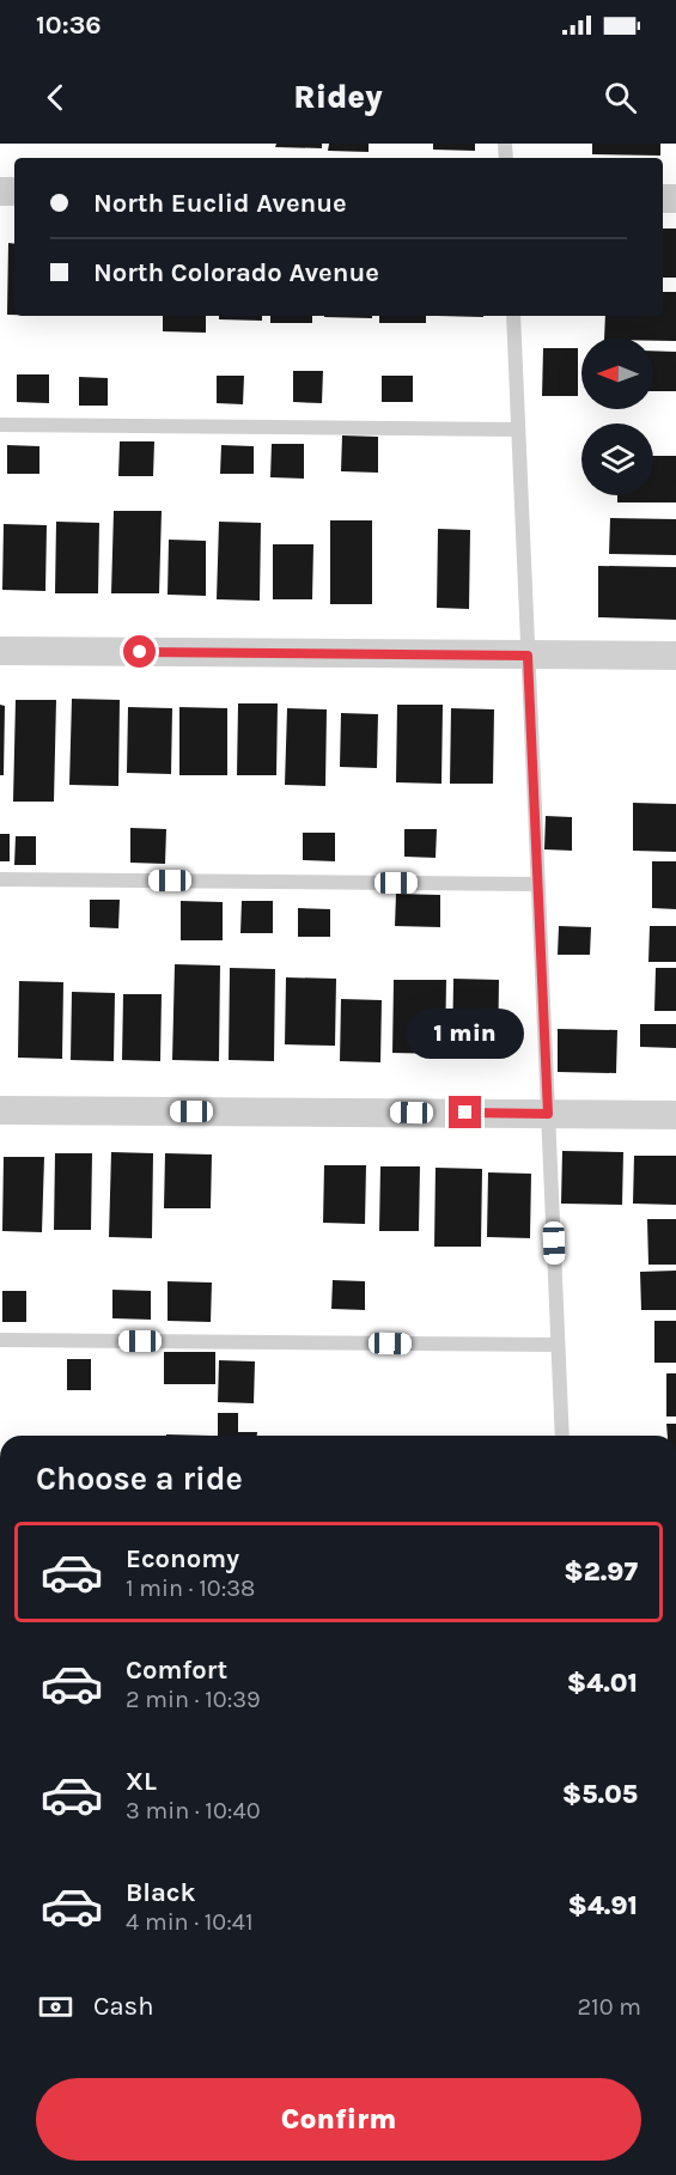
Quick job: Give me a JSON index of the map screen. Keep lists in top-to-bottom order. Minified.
{"north":"left","page":{"status":"10:36","header":"Ridey","banner":["North Euclid Avenue","North Colorado Avenue"],"bubble":"1 min","heading":"Choose a ride","list":[{"name":"Economy","note":"1 min · 10:38","value":"$2.97"},{"name":"Comfort","note":"2 min · 10:39","value":"$4.01"},{"name":"XL","note":"3 min · 10:40","value":"$5.05"},{"name":"Black","note":"4 min · 10:41","value":"$4.91"}],"pay":["Cash","210 m"],"buttons":"Confirm"}}
